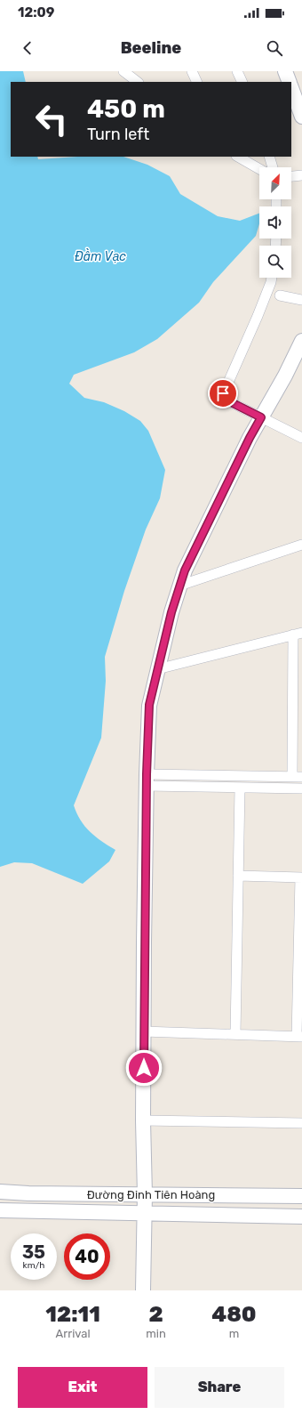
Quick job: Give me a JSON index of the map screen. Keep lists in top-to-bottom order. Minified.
{"streets":{"street":["Đường Đinh Tiên Hoàng"]},"water":["Đầm Vạc"],"north":"top right","page":{"status":"12:09","header":"Beeline","turn":["450 m","Turn left"],"speed":"35 km/h","limit":"40","eta":["12:11","Arrival","2","min","480","m"],"buttons":["Exit","Share"]}}
